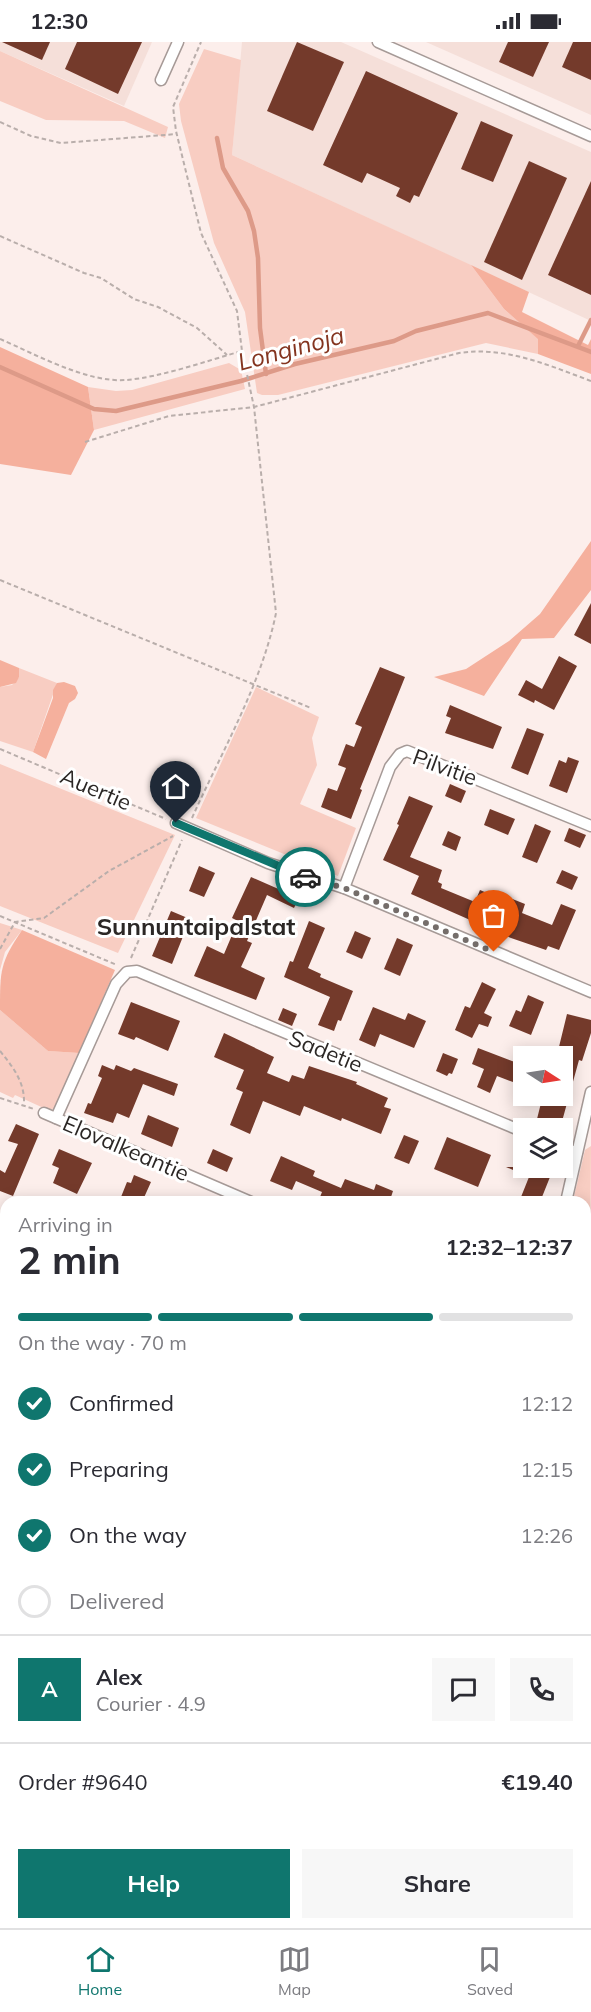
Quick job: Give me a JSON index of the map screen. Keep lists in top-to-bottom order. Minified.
{"streets":{"street":["Pilvitie","Sadetie","Elovalkeantie"],"path":["Auertie"]},"districts":["Sunnuntaipalstat"],"water":["Longinoja"],"north":"right","page":{"status":"12:30","heading":["2 min","Arriving in","12:32–12:37"],"panel":["Alex","Courier · 4.9","Order #9640","€19.40"],"bar":"On the way · 70 m","list":[["Confirmed","12:12"],["Preparing","12:15"],["On the way","12:26"],"Delivered"],"round":"A","buttons":["Help","Share"],"tabs":["Home","Map","Saved"]}}
